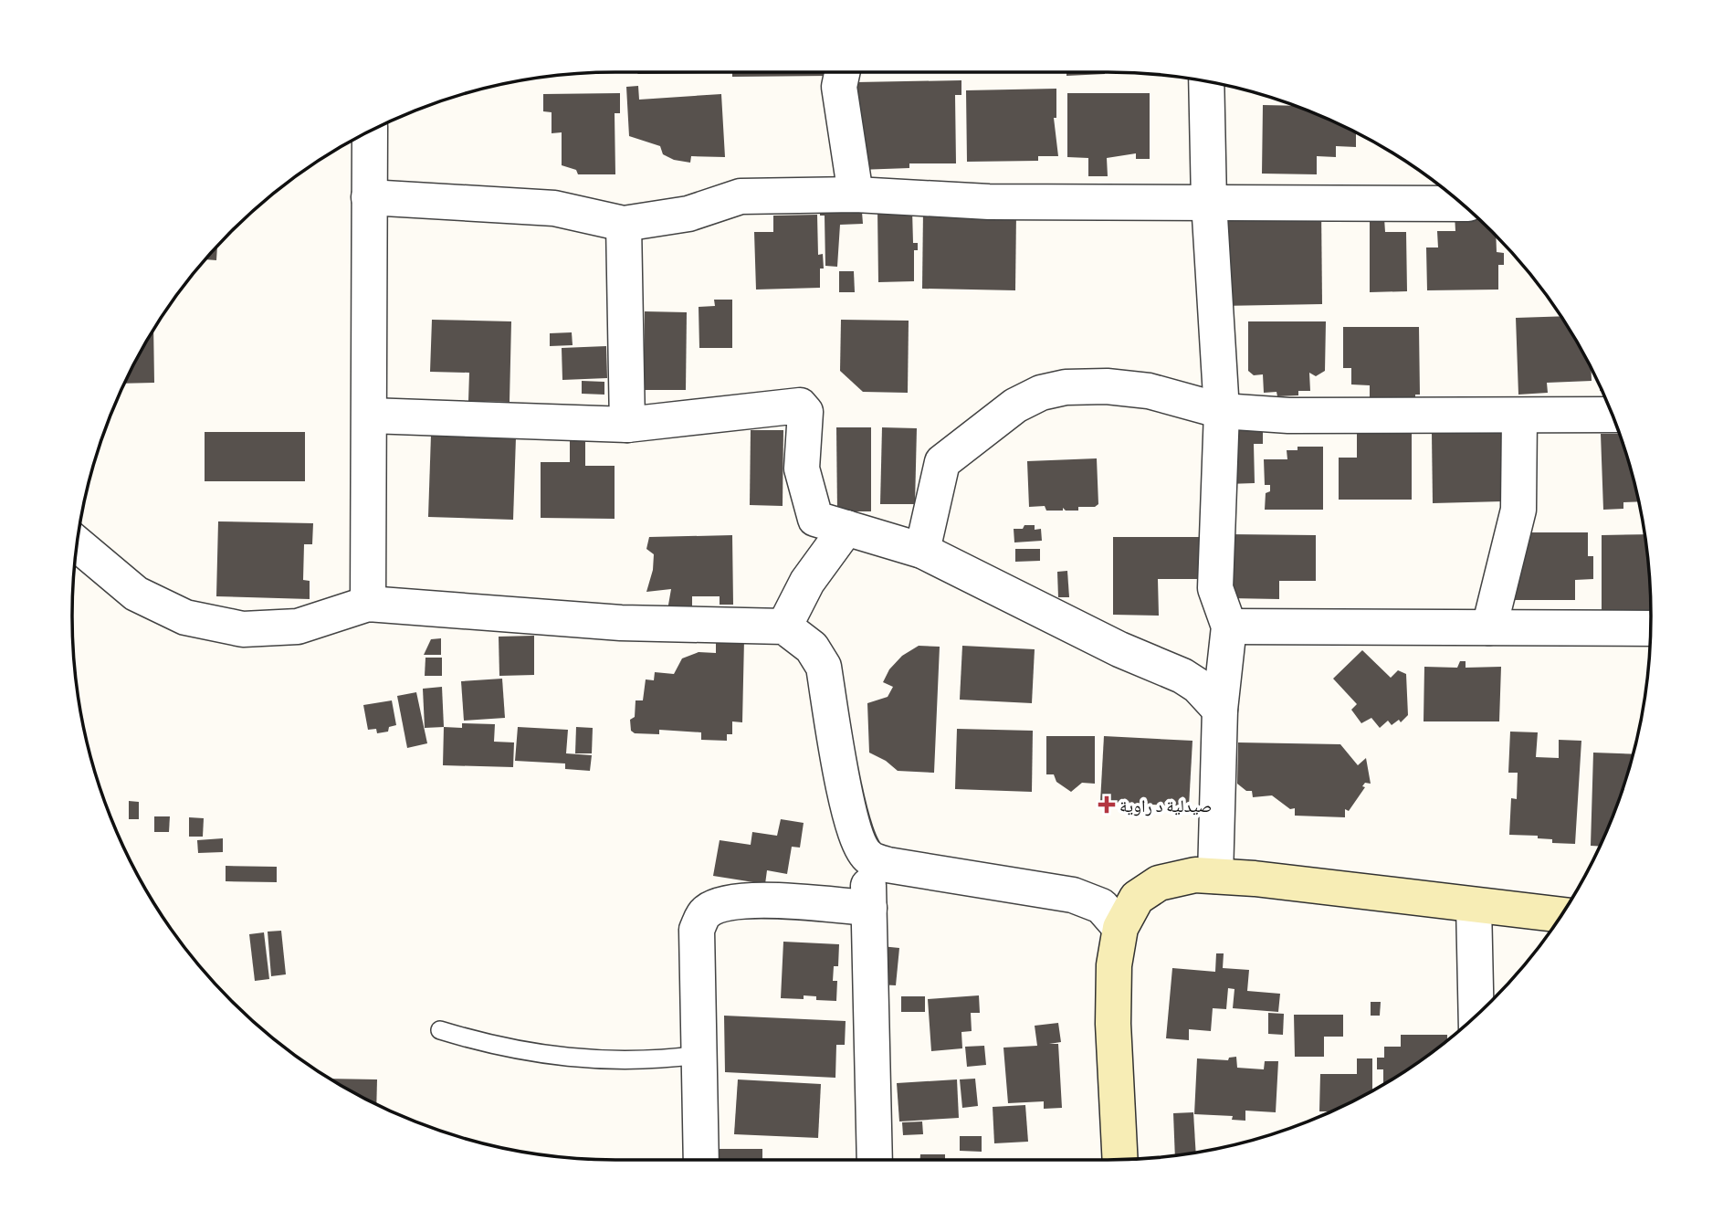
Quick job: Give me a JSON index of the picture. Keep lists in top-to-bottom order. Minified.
{"places":{"health":["صيدلية د راوية"]}}
